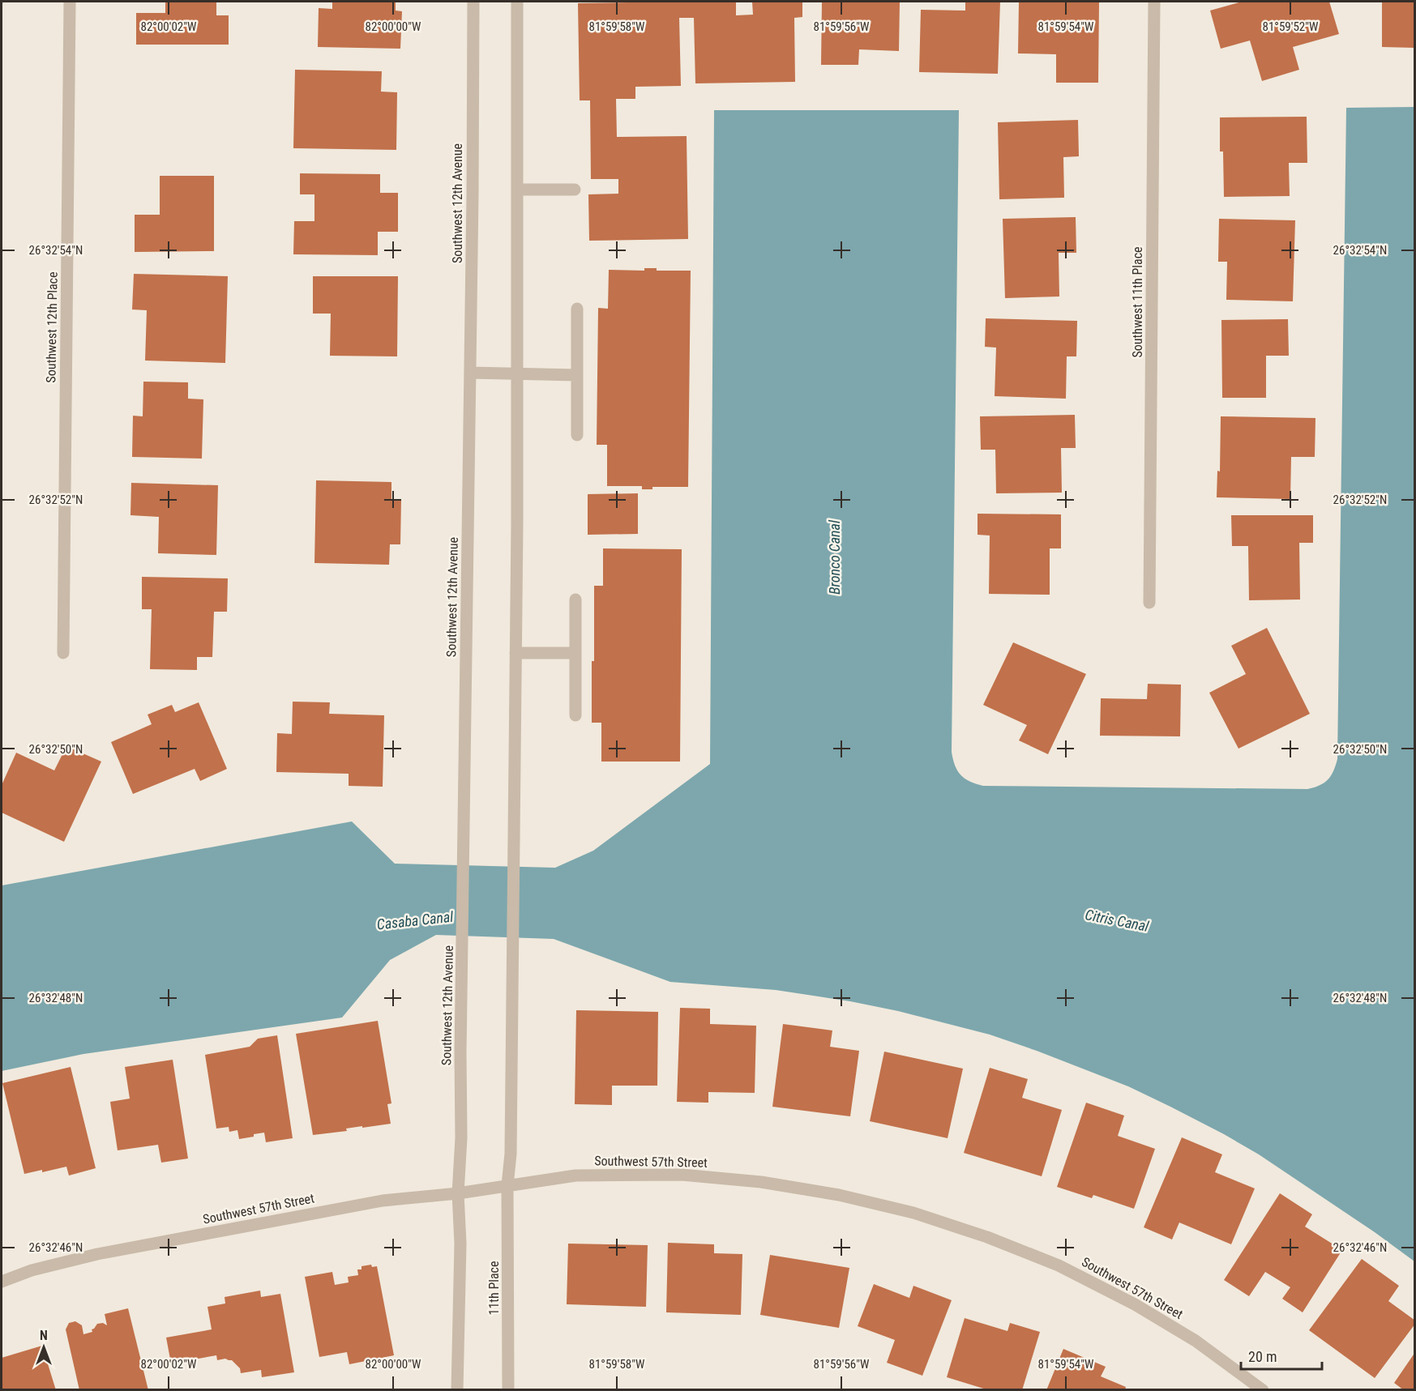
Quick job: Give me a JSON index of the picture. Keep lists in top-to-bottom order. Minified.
{"streets":{"street":["Southwest 12th Avenue","Southwest 11th Place","Southwest 12th Place","Southwest 57th Street","11th Place"]},"crossings":[["Southwest 12th Avenue","Southwest 57th Street"],["Southwest 57th Street","11th Place"]],"water":["Bronco Canal","Casaba Canal","Citris Canal"],"scale_bar":"20 m","north":"top","coordinates":["82°00'02\"W","82°00'00\"W","81°59'58\"W","81°59'56\"W","81°59'54\"W","81°59'52\"W","26°32'54\"N","26°32'52\"N","26°32'50\"N","26°32'48\"N","26°32'46\"N"]}
